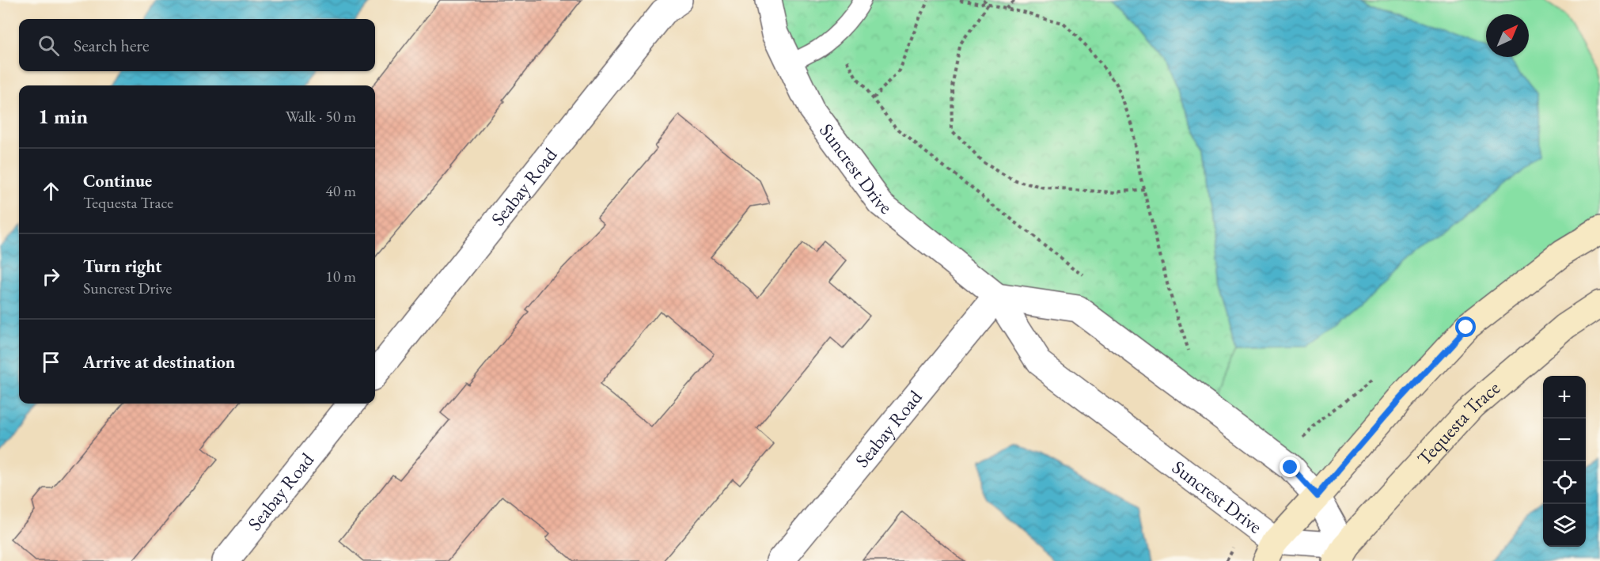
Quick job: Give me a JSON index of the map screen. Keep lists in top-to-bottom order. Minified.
{"streets":{"street":["Suncrest Drive","Seabay Road","Tequesta Trace"]},"crossings":[["Suncrest Drive","Seabay Road"],["Suncrest Drive","Tequesta Trace"]],"north":"top right","page":{"search":"Search here","heading":["1 min","Walk · 50 m"],"list":[["Continue","Tequesta Trace","40 m"],["Turn right","Suncrest Drive","10 m"],"Arrive at destination"],"map_buttons":["+","−"]}}
